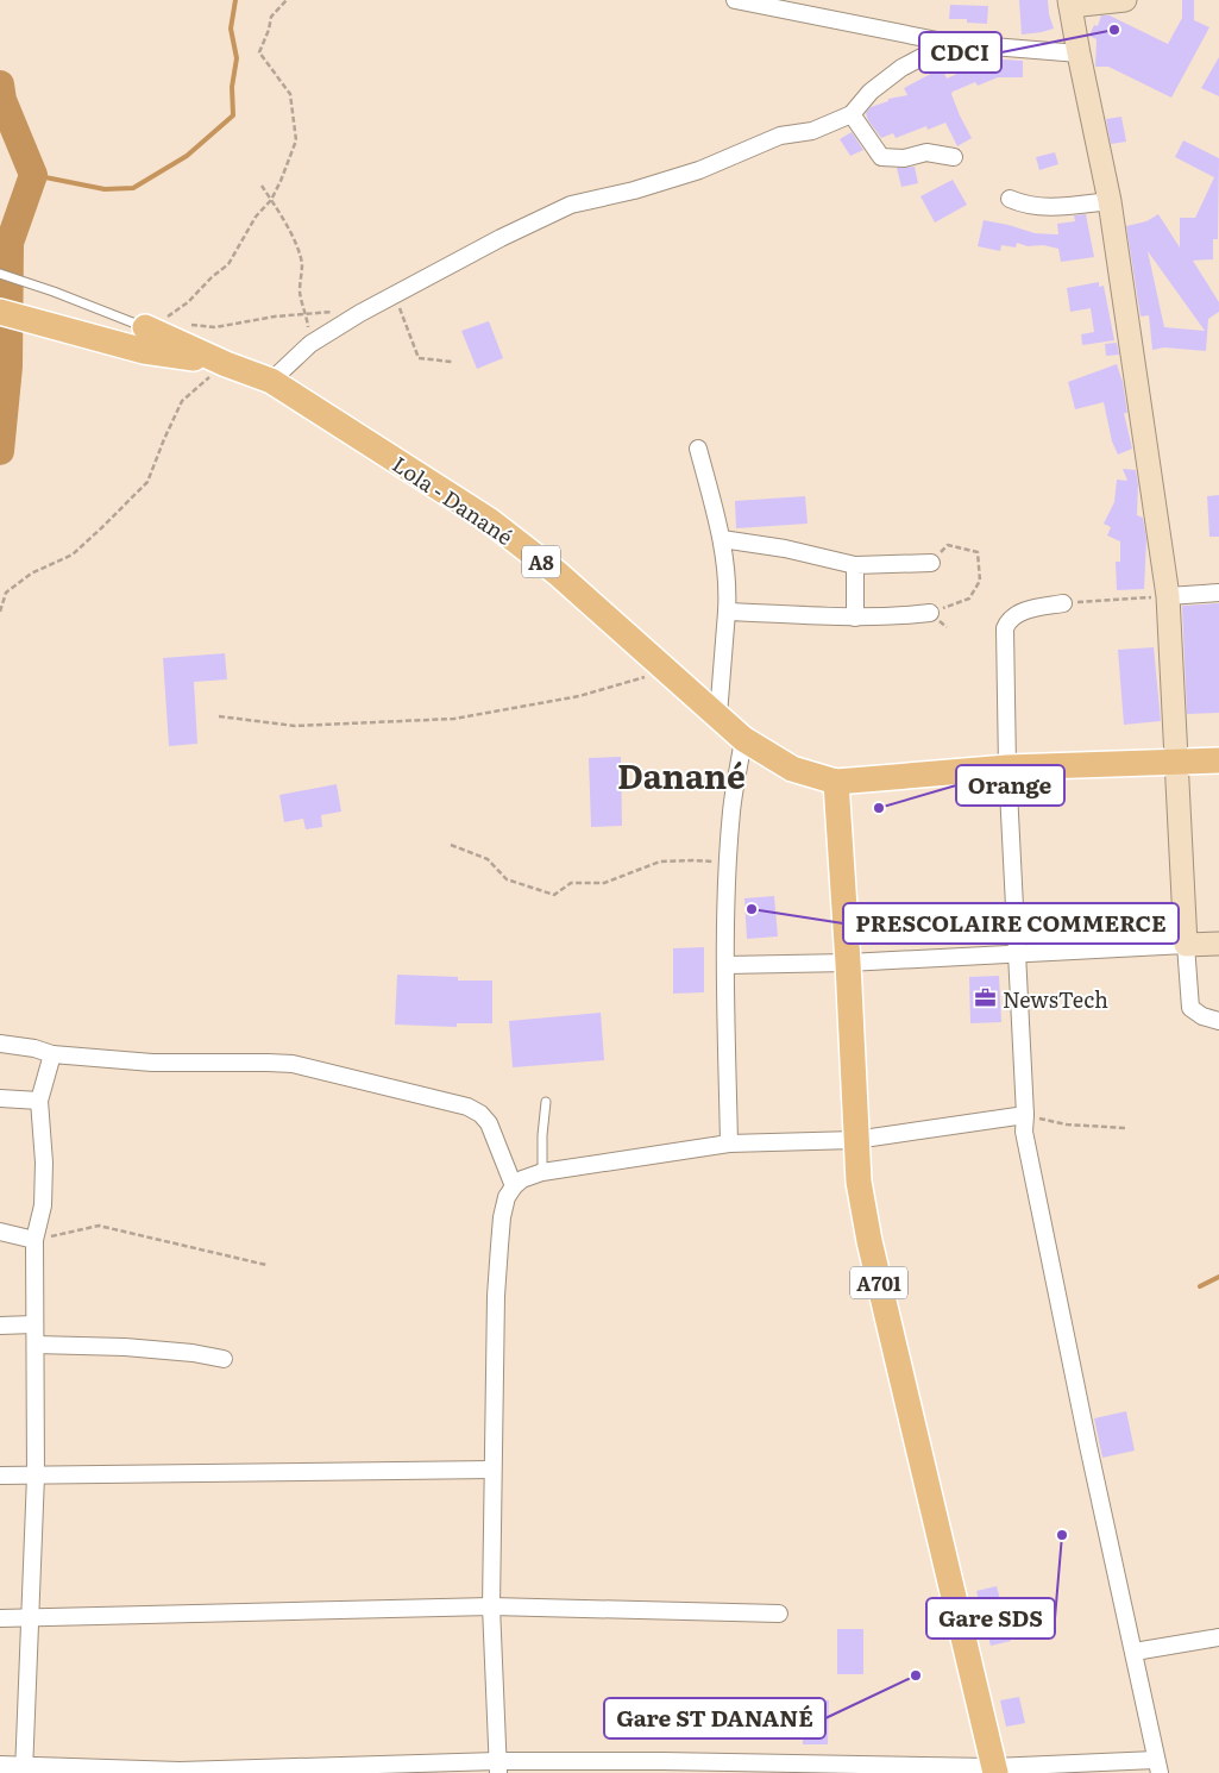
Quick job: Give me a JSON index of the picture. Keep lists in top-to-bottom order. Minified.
{"streets":{"main road":["Lola - Danané","A8","A701"]},"crossings":[["Lola - Danané","A8"],["Lola - Danané","A701"],["A8","A701"]],"districts":["Danané"],"places":{"other":["CDCI","Orange","PRESCOLAIRE COMMERCE","Gare SDS","Gare ST DANANÉ"],"office":["NewsTech"]}}
